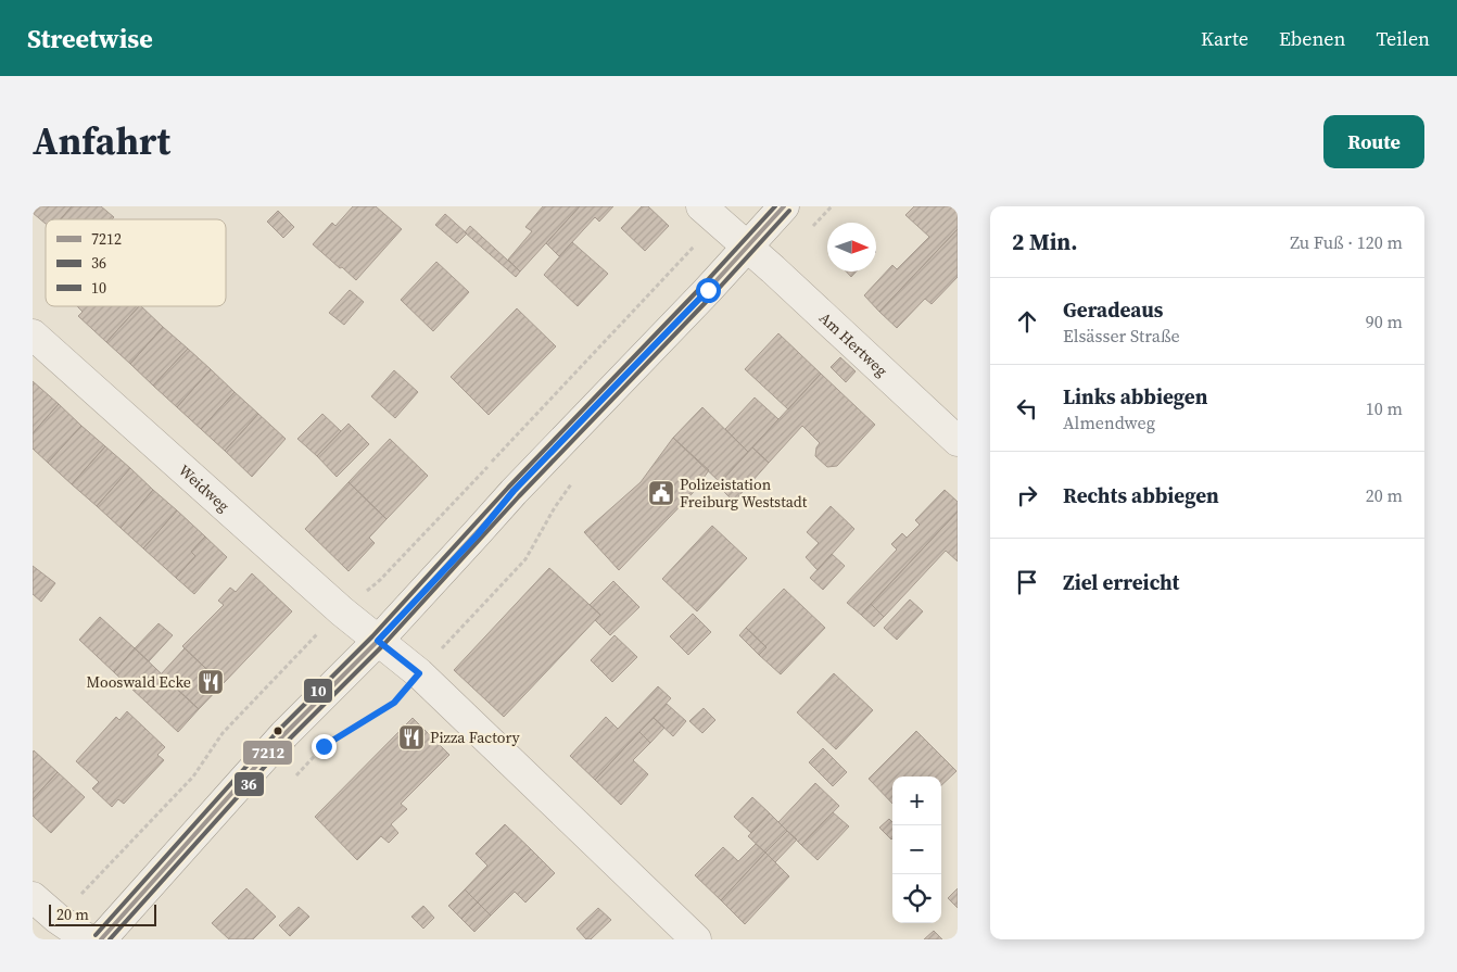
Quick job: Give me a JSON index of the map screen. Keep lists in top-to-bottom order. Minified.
{"streets":{"street":["Am Hertweg","Weidweg"]},"places":{"public building":["Polizeistation Freiburg Weststadt"],"restaurant":["Mooswald Ecke","Pizza Factory"]},"lines":["transit line 7212","transit line 10","transit line 36"],"legend":["7212","36","10"],"scale_bar":"20 m","north":"right","page":{"header":"Streetwise","nav":["Karte","Ebenen","Teilen"],"title":"Anfahrt","buttons":"Route","heading":["2 Min.","Zu Fuß · 120 m"],"list":[["Geradeaus","Elsässer Straße","90 m"],["Links abbiegen","Almendweg","10 m"],["Rechts abbiegen","20 m"],"Ziel erreicht"],"map_buttons":["+","−"],"scale":"20 m"}}
